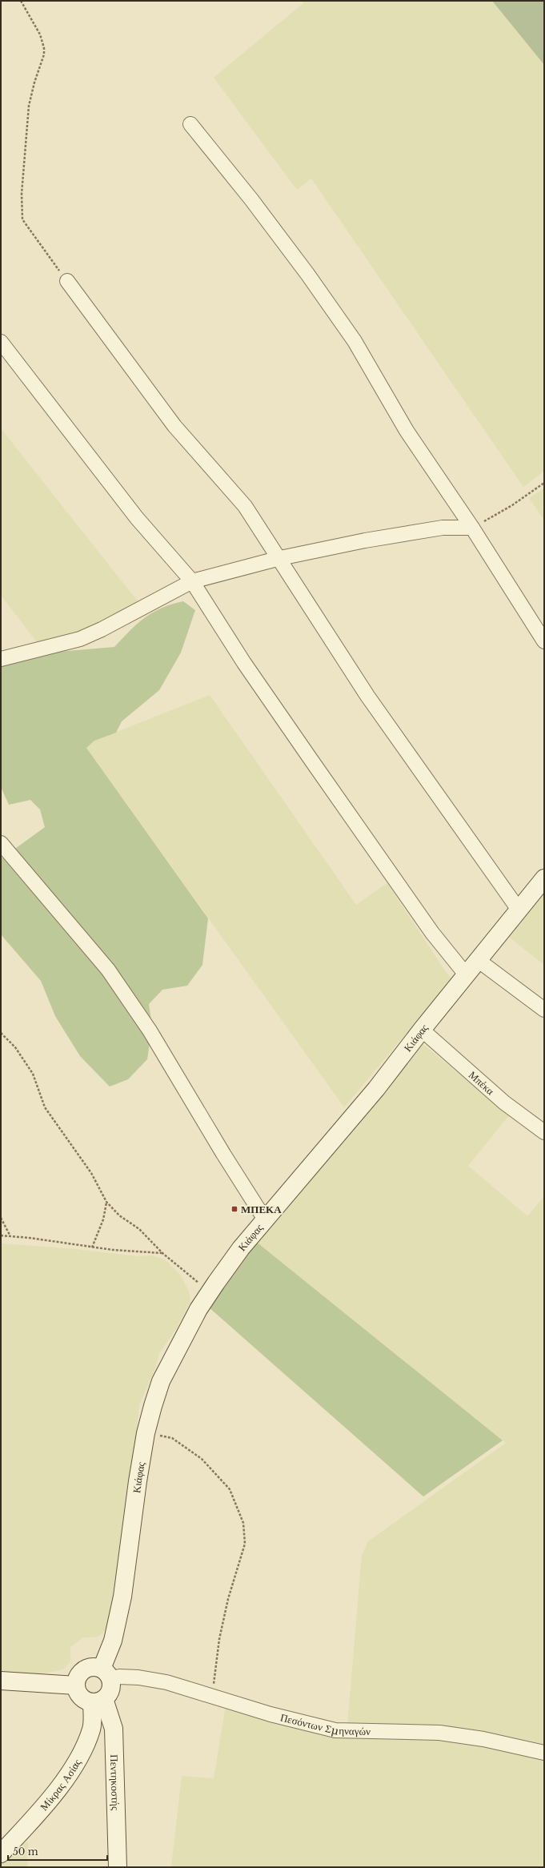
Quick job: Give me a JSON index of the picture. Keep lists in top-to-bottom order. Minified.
{"streets":{"street":["Κιάφας","Μπέκα","Πεσόντων Σμηναγών","Πεντηκοστής","Μίκρας Ασίας"]},"crossings":[["Κιάφας","Μπέκα"],["Κιάφας","Πεσόντων Σμηναγών"],["Κιάφας","Πεντηκοστής"],["Κιάφας","Μίκρας Ασίας"],["Πεσόντων Σμηναγών","Πεντηκοστής"],["Πεσόντων Σμηναγών","Μίκρας Ασίας"],["Πεντηκοστής","Μίκρας Ασίας"]],"places":{"transit":["ΜΠΕΚΑ"]},"scale_bar":"50 m"}
